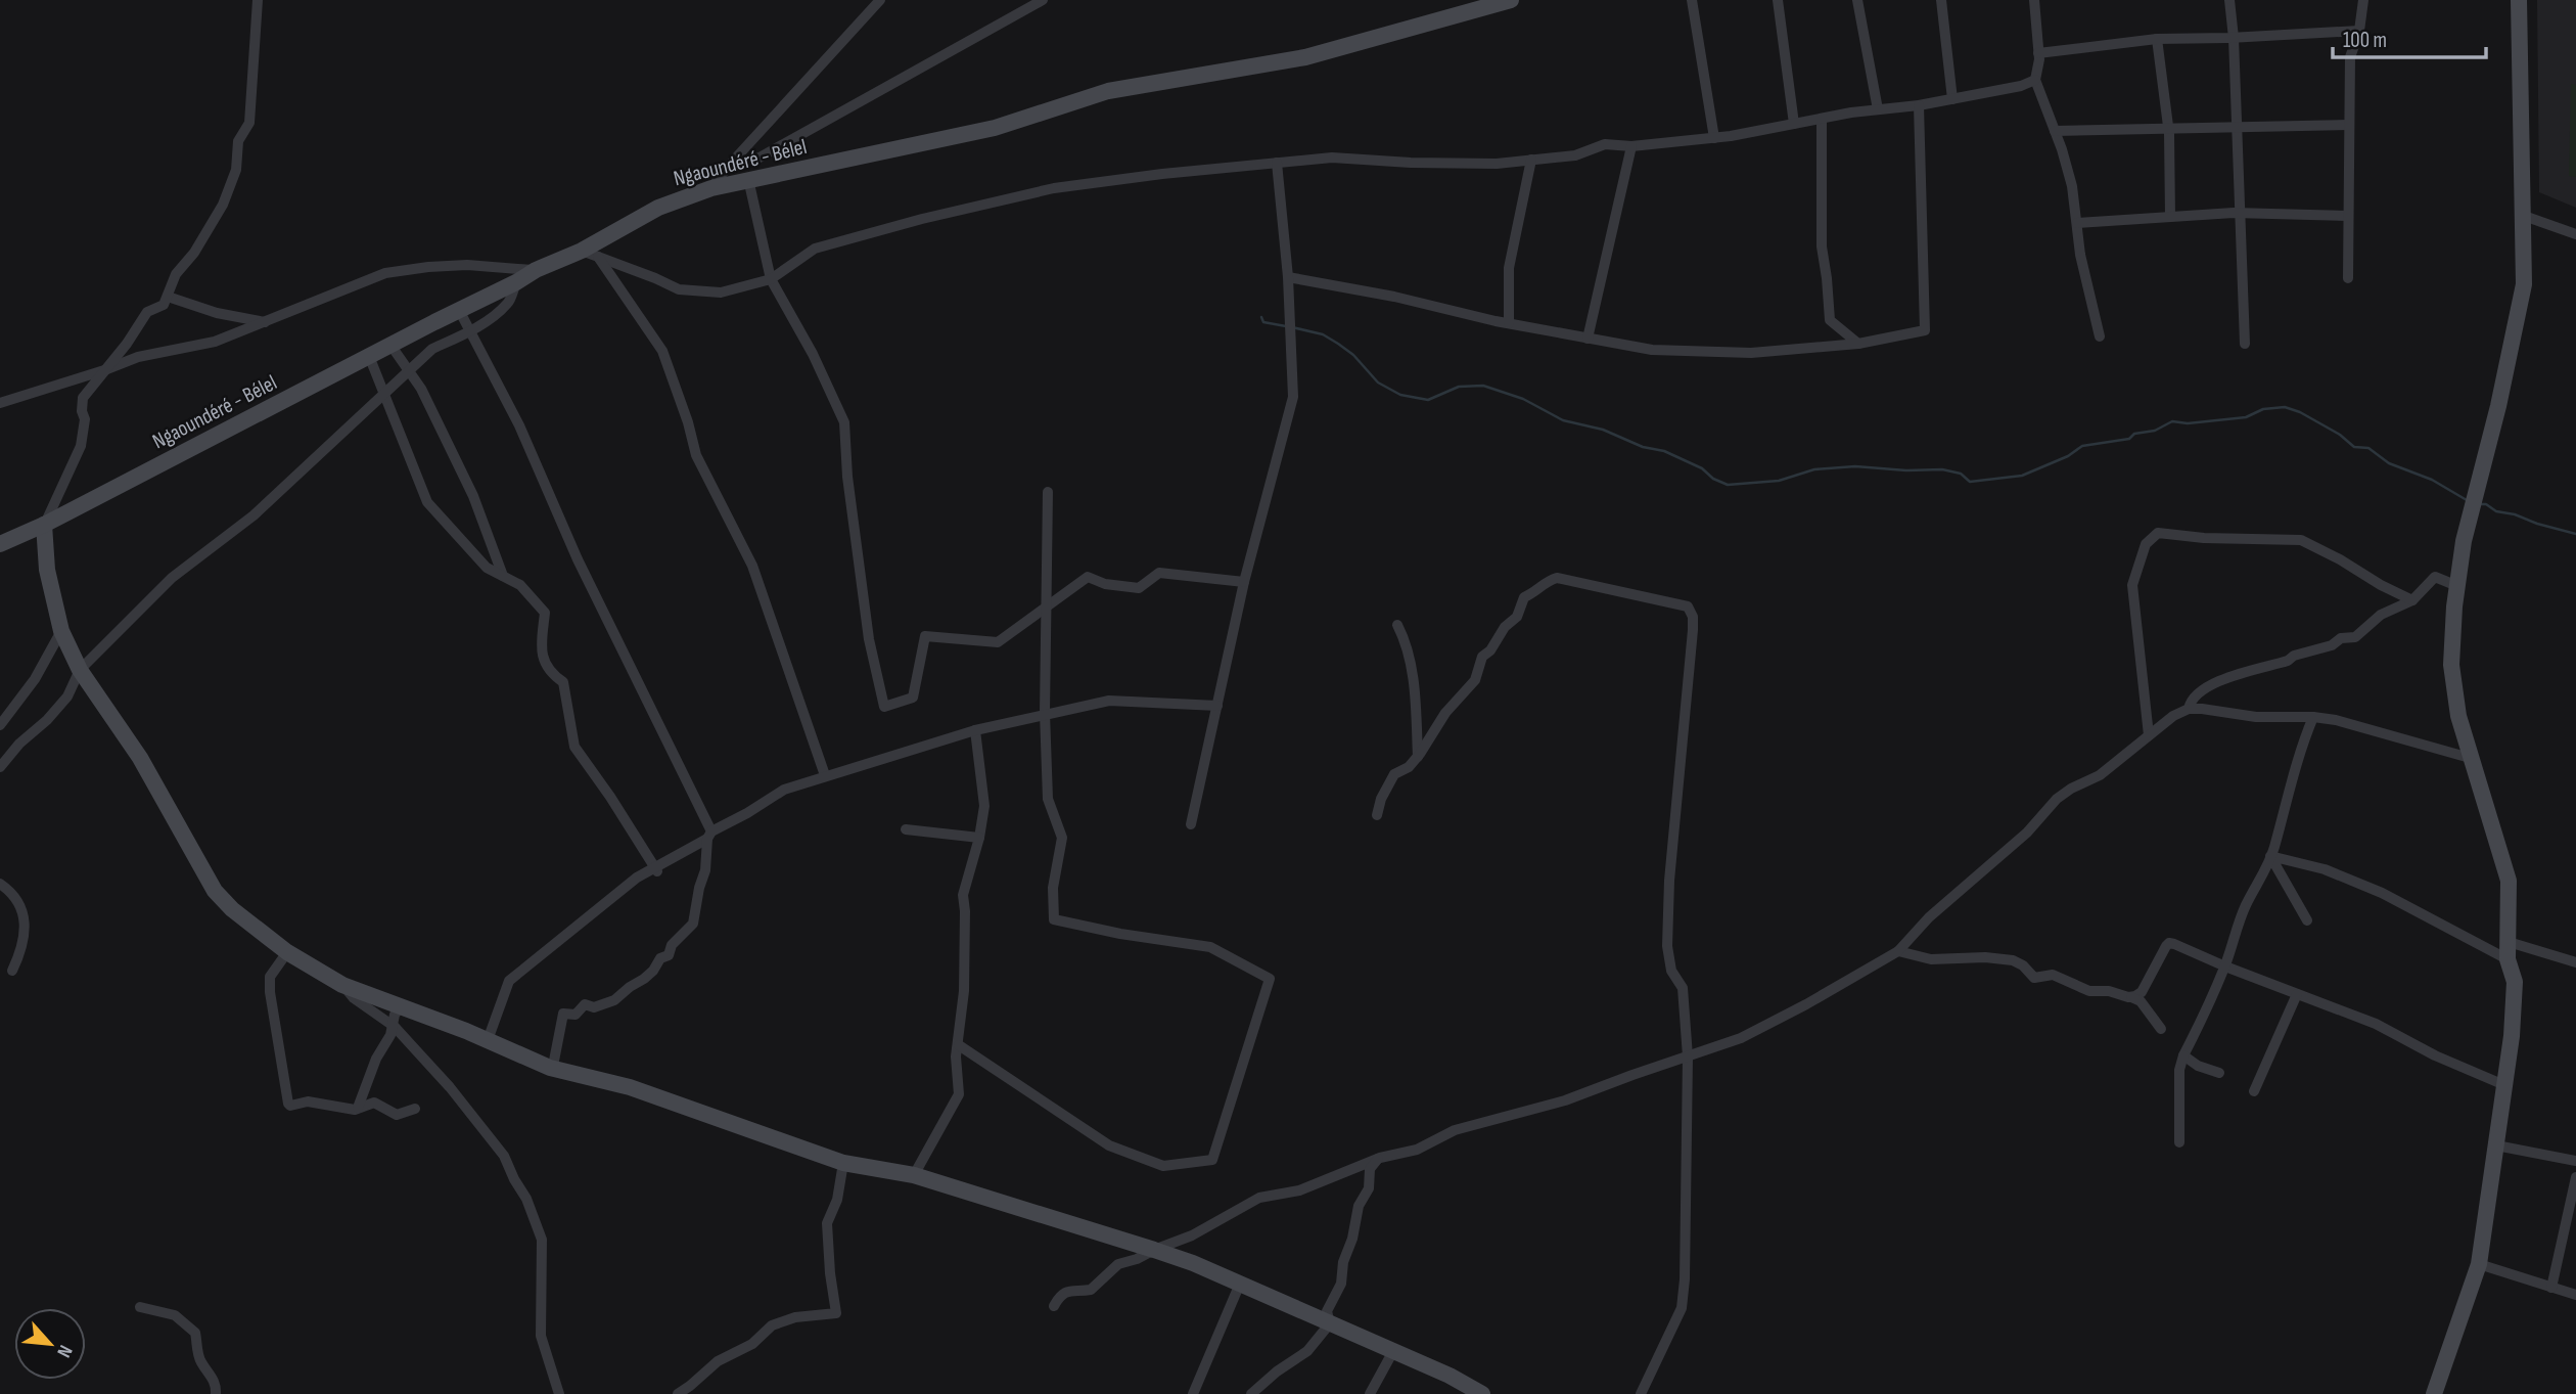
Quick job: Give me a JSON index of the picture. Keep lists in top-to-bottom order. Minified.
{"streets":{"street":["Ngaoundéré - Bélel"]},"scale_bar":"100 m","north":"bottom right"}
